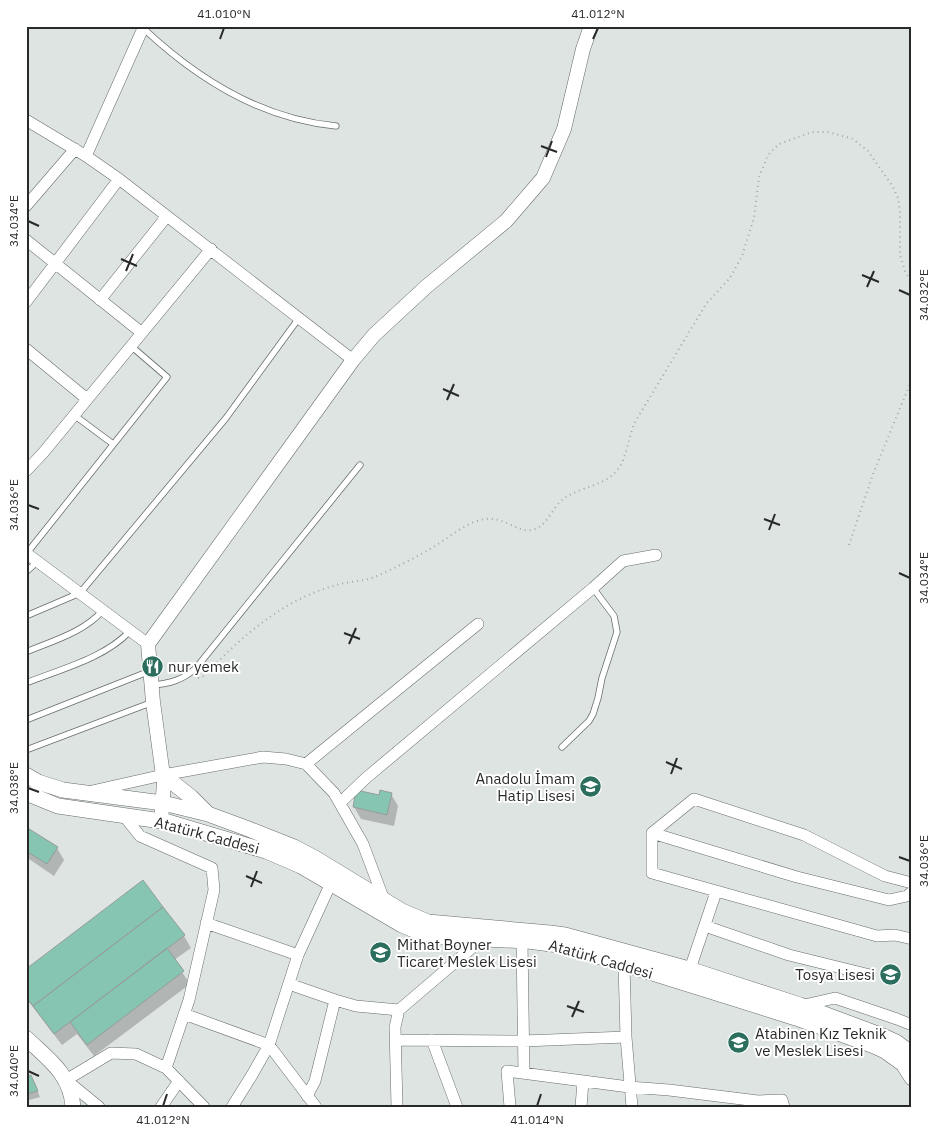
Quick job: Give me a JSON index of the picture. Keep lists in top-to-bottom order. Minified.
{"streets":{"main road":["Atatürk Caddesi"]},"places":{"restaurant":["nur yemek"],"school or university":["Anadolu İmam Hatip Lisesi","Mithat Boyner Ticaret Meslek Lisesi","Tosya Lisesi","Atabinen Kız Teknik ve Meslek Lisesi"]},"coordinates":["41.010°N","41.012°N","34.034°E","34.032°E","34.036°E","34.038°E","34.040°E","41.014°N"]}
